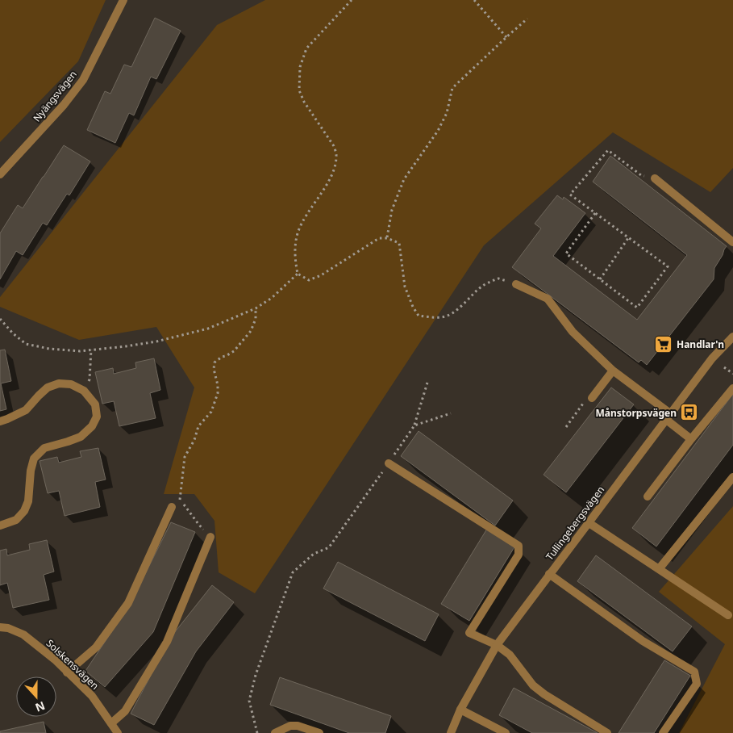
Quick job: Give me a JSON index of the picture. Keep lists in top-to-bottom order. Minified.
{"streets":{"street":["Nyängsvägen","Tullingebergsvägen","Solskensvägen"]},"places":{"supermarket":["Handlar'n"],"bus stop":["Månstorpsvägen"]},"north":"bottom"}
